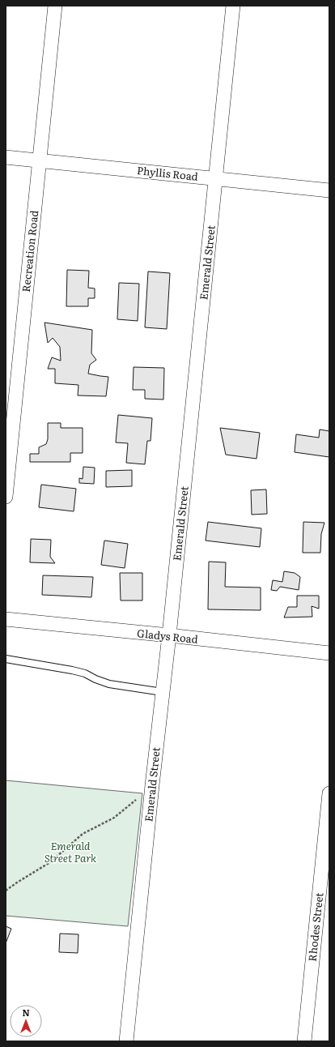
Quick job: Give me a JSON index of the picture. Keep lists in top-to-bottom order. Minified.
{"streets":{"street":["Phyllis Road","Recreation Road","Emerald Street","Gladys Road","Rhodes Street"]},"crossings":[["Phyllis Road","Recreation Road"],["Phyllis Road","Emerald Street"],["Emerald Street","Gladys Road"]],"parks":["Emerald Street Park"],"north":"top"}
